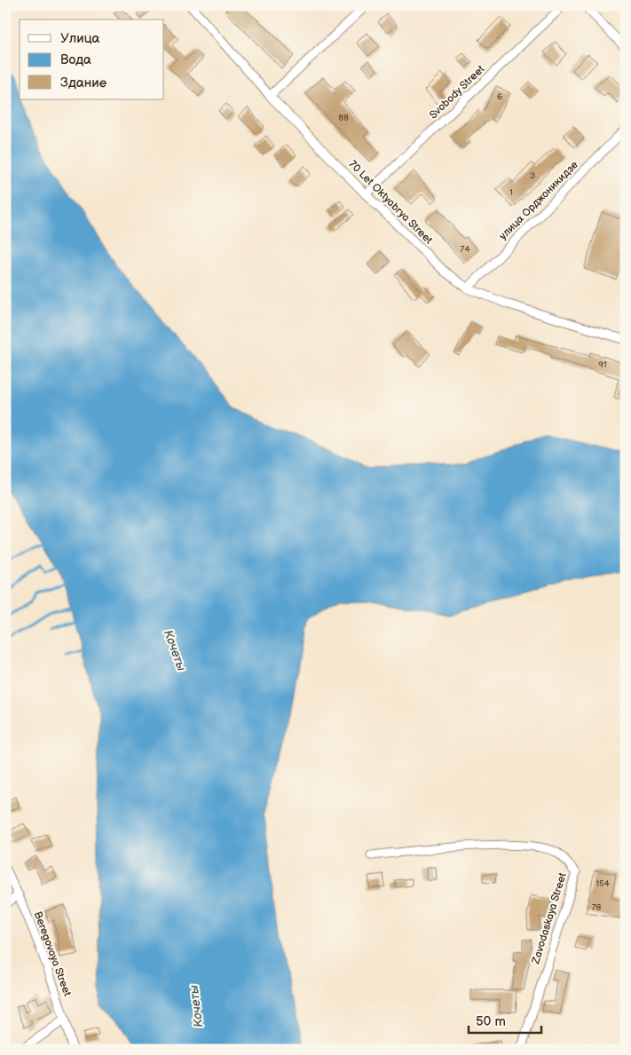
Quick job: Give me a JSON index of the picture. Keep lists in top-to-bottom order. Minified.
{"streets":{"street":["Svobody Street","улица Орджоникидзе","70 Let Oktyabrya Street","Zavodaskaya Street","Beregovaya Street"]},"crossings":[["Svobody Street","70 Let Oktyabrya Street"],["улица Орджоникидзе","70 Let Oktyabrya Street"]],"water":["Кочеты"],"house_numbers":["6","88","3","1","74","91","154","78"],"legend":["Улица","Вода","Здание"],"scale_bar":"50 m"}
